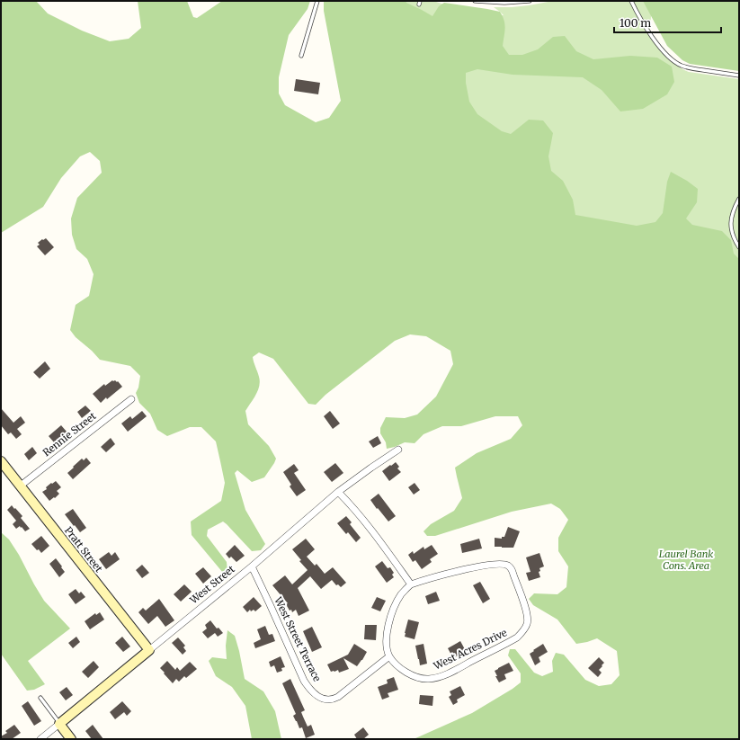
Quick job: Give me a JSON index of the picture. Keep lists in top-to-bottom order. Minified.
{"streets":{"street":["Rennie Street","Pratt Street","West Street","West Street Terrace","West Acres Drive"]},"crossings":[["Rennie Street","Pratt Street"],["Pratt Street","West Street"],["West Street","West Street Terrace"],["West Street Terrace","West Acres Drive"]],"parks":["Laurel Bank Cons. Area"],"scale_bar":"100 m"}
